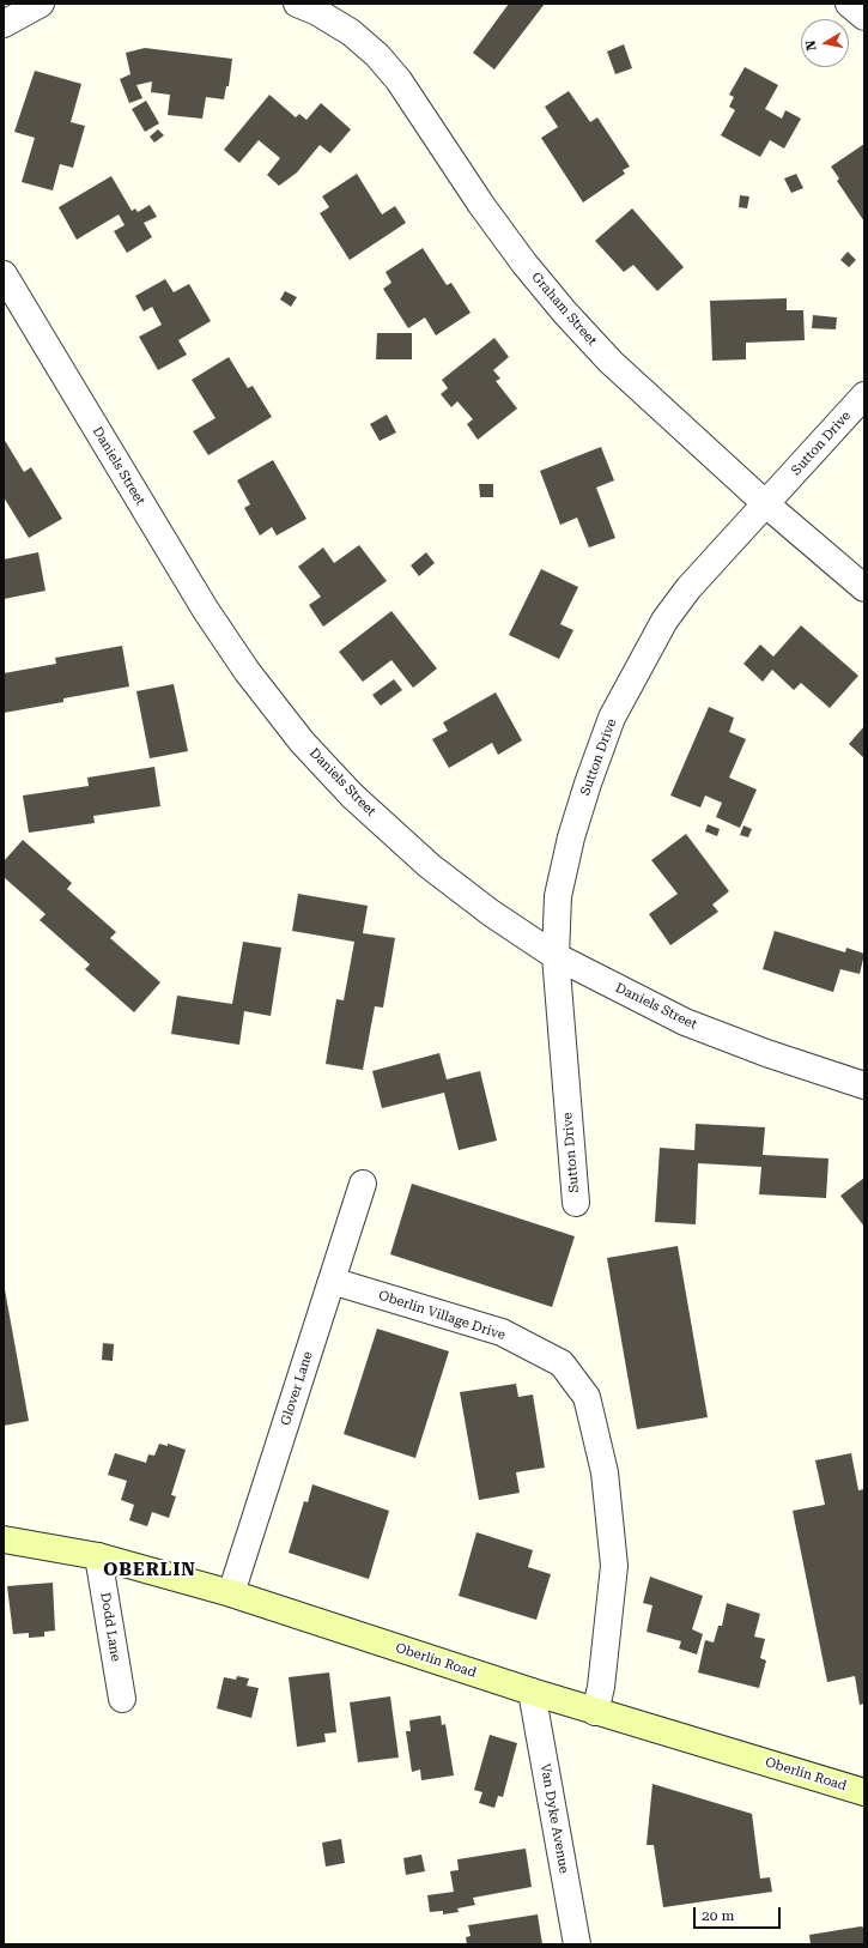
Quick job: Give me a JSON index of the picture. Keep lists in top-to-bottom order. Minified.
{"streets":{"main road":["Oberlin Road"],"street":["Graham Street","Sutton Drive","Daniels Street","Oberlin Village Drive","Glover Lane","Dodd Lane","Van Dyke Avenue"]},"crossings":[["Graham Street","Sutton Drive"],["Sutton Drive","Daniels Street"],["Oberlin Village Drive","Glover Lane"],["Oberlin Village Drive","Oberlin Road"],["Glover Lane","Oberlin Road"],["Dodd Lane","Oberlin Road"],["Oberlin Road","Van Dyke Avenue"]],"districts":["OBERLIN"],"scale_bar":"20 m","north":"left"}
